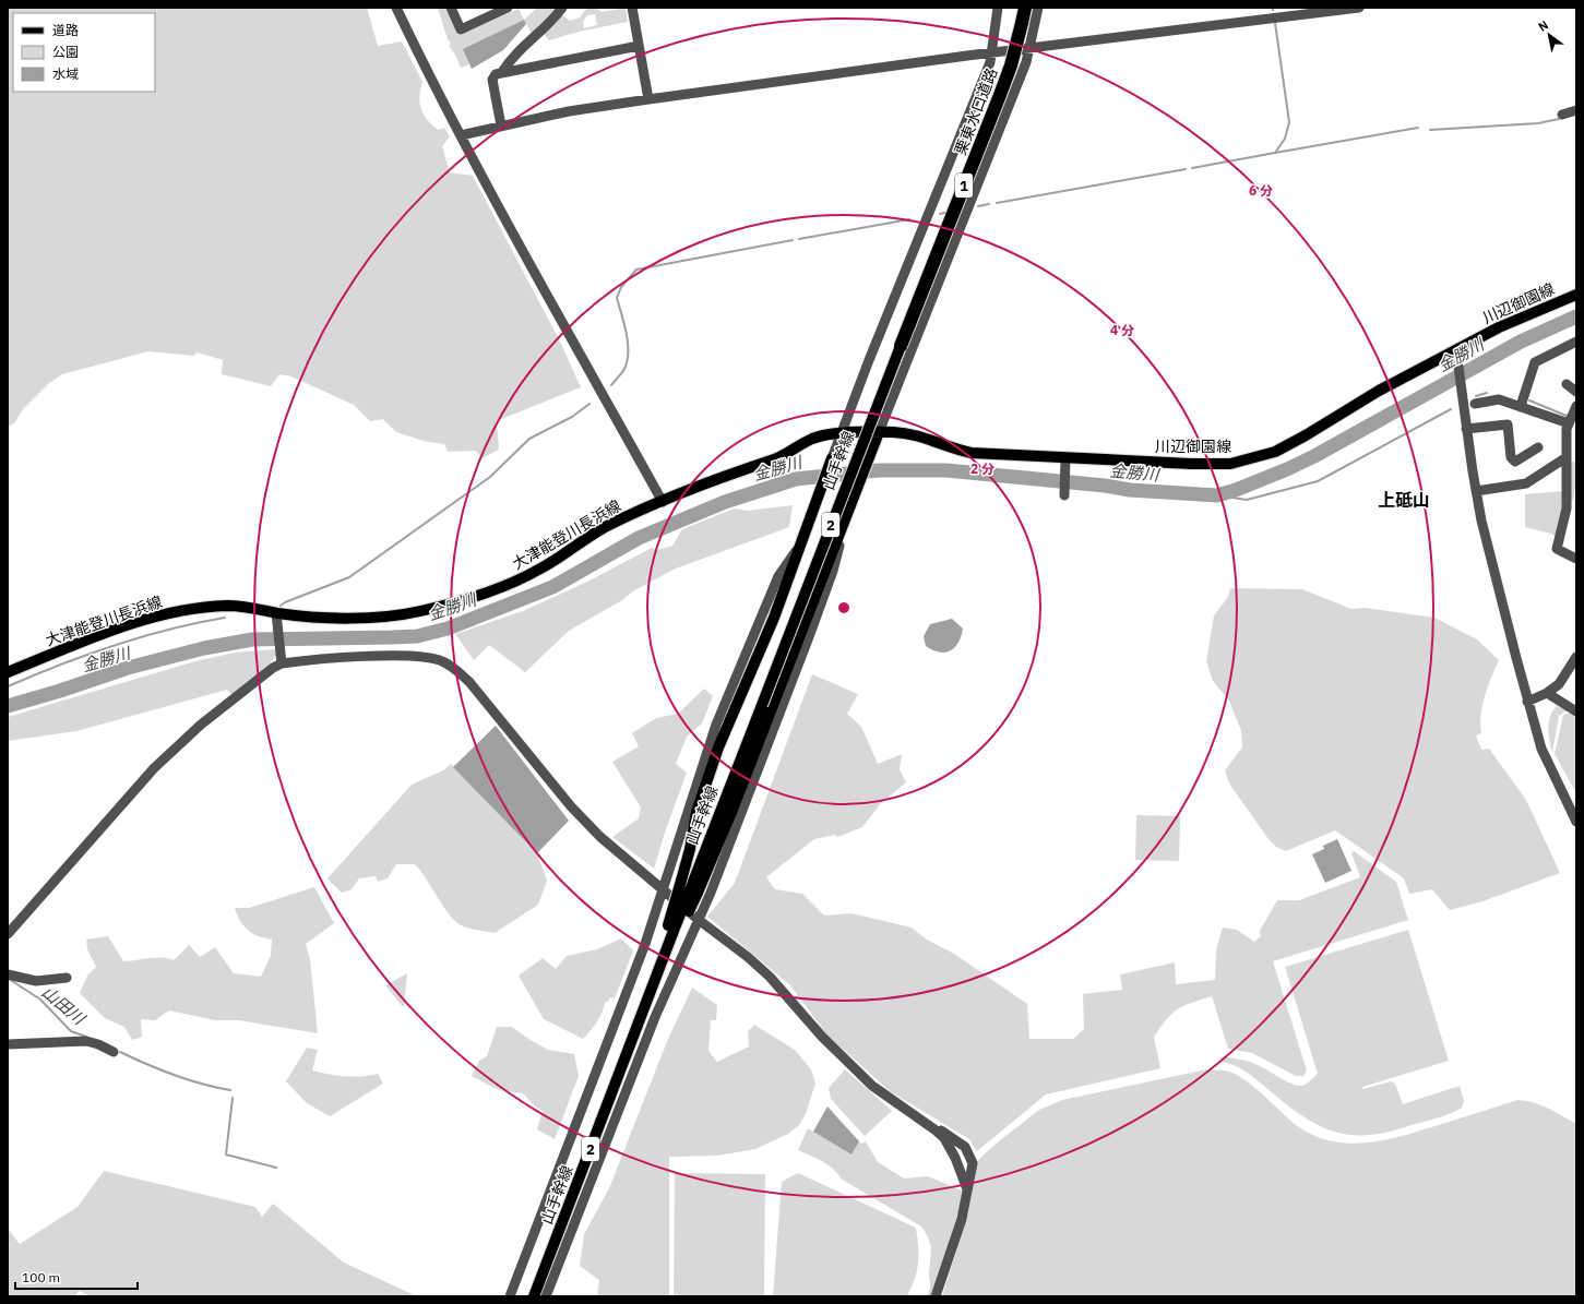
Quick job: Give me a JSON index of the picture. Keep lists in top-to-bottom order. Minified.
{"streets":{"highway":["栗東水口道路","1"],"main road":["川辺御園線","山手幹線","2","大津能登川長浜線"]},"crossings":[["栗東水口道路","山手幹線"],["川辺御園線","大津能登川長浜線"]],"districts":["上砥山"],"water":["金勝川","山田川"],"legend":["道路","公園","水域"],"scale_bar":"100 m","north":"top left","rings":["6 分","4 分","2 分"]}
